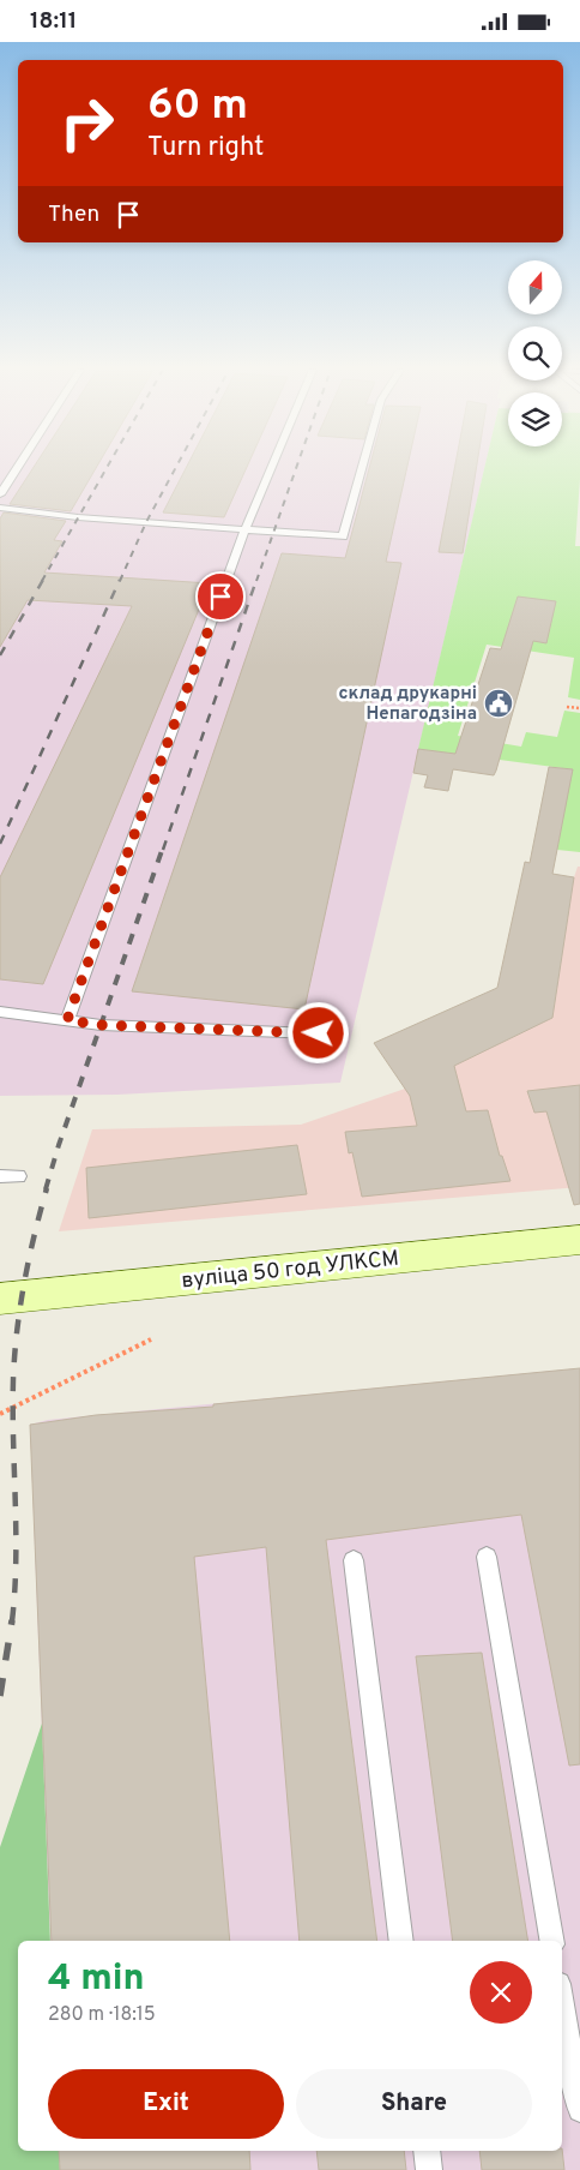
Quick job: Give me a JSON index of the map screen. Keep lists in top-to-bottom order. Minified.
{"streets":{"main road":["вуліца 50 год УЛКСМ"]},"places":{"public building":["склад друкарні Непагодзіна"]},"north":"top","page":{"status":"18:11","turn":["60 m","Turn right"],"then":"Then","heading":["4 min","280 m · 18:15"],"buttons":["Exit","Share"]}}
